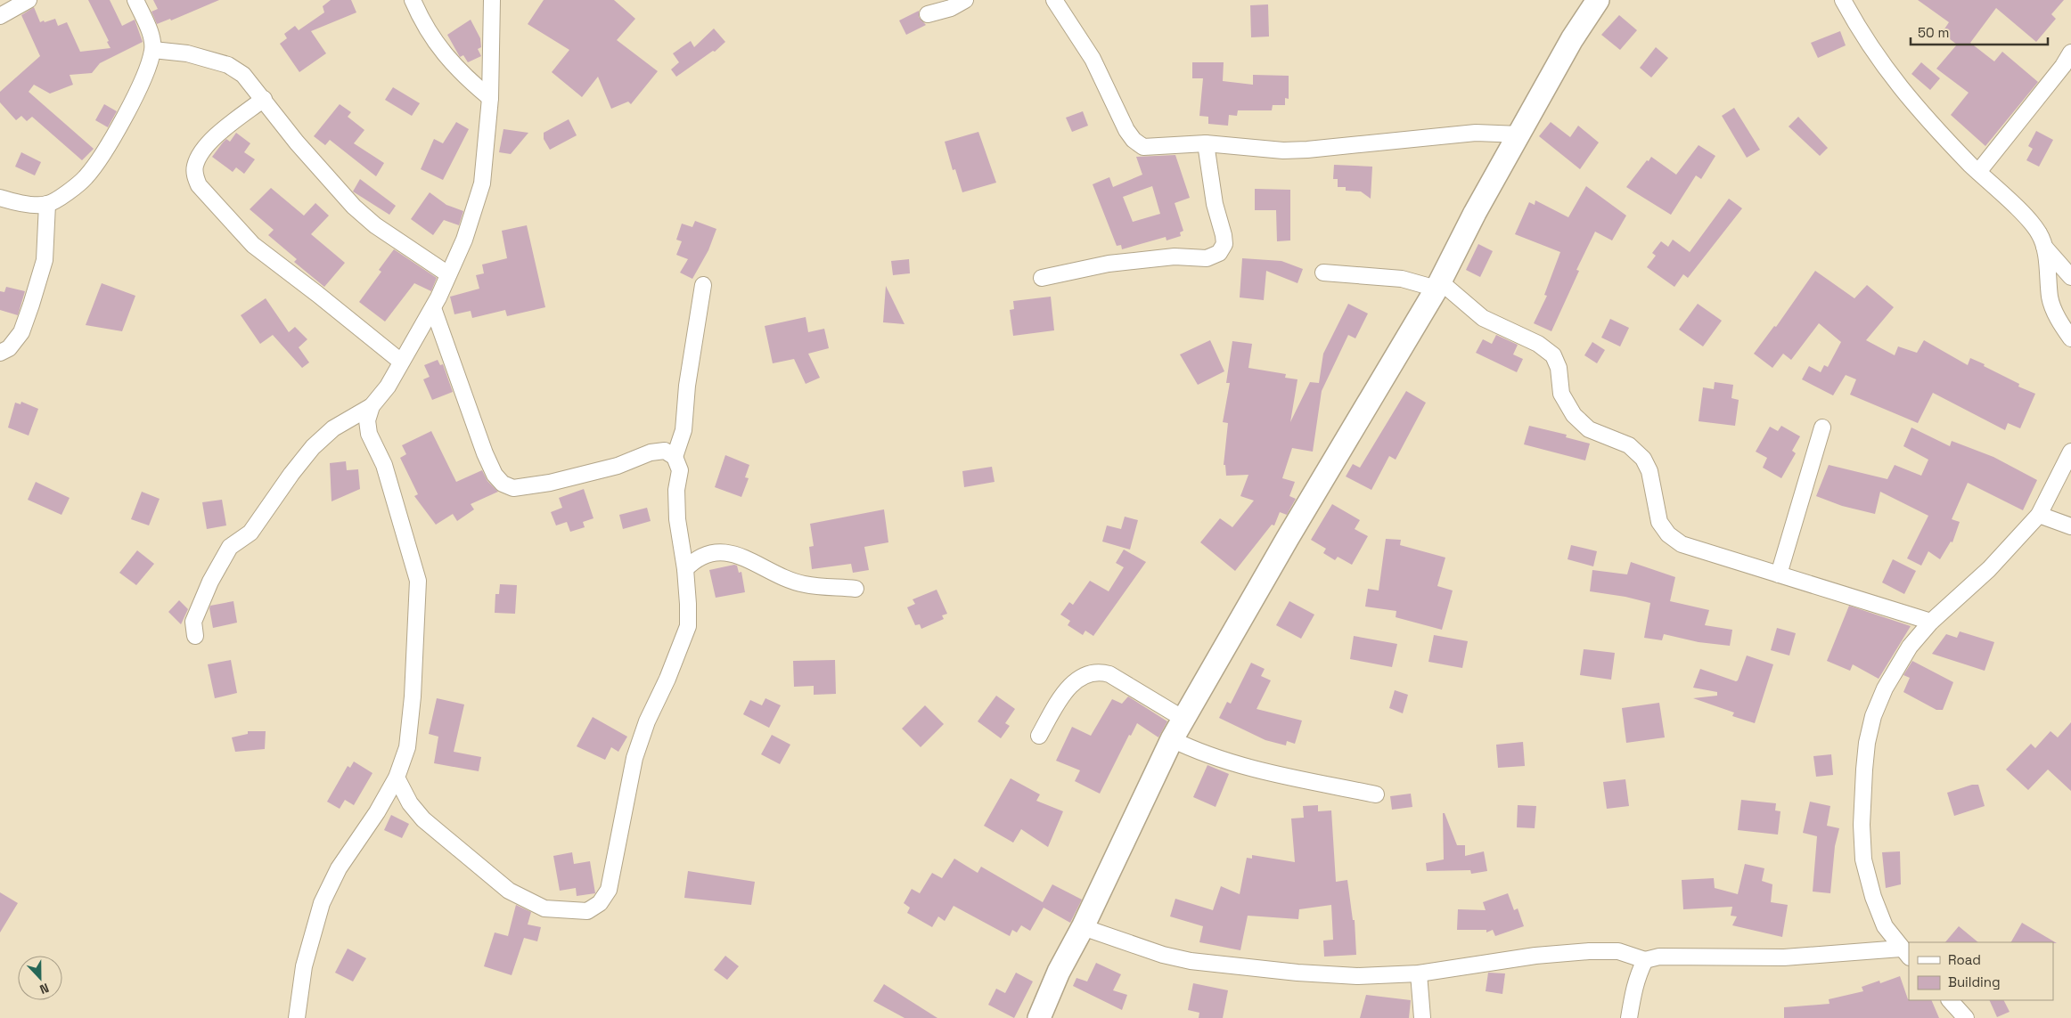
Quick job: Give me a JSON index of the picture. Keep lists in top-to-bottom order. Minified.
{"legend":["Road","Building"],"scale_bar":"50 m","north":"bottom"}
